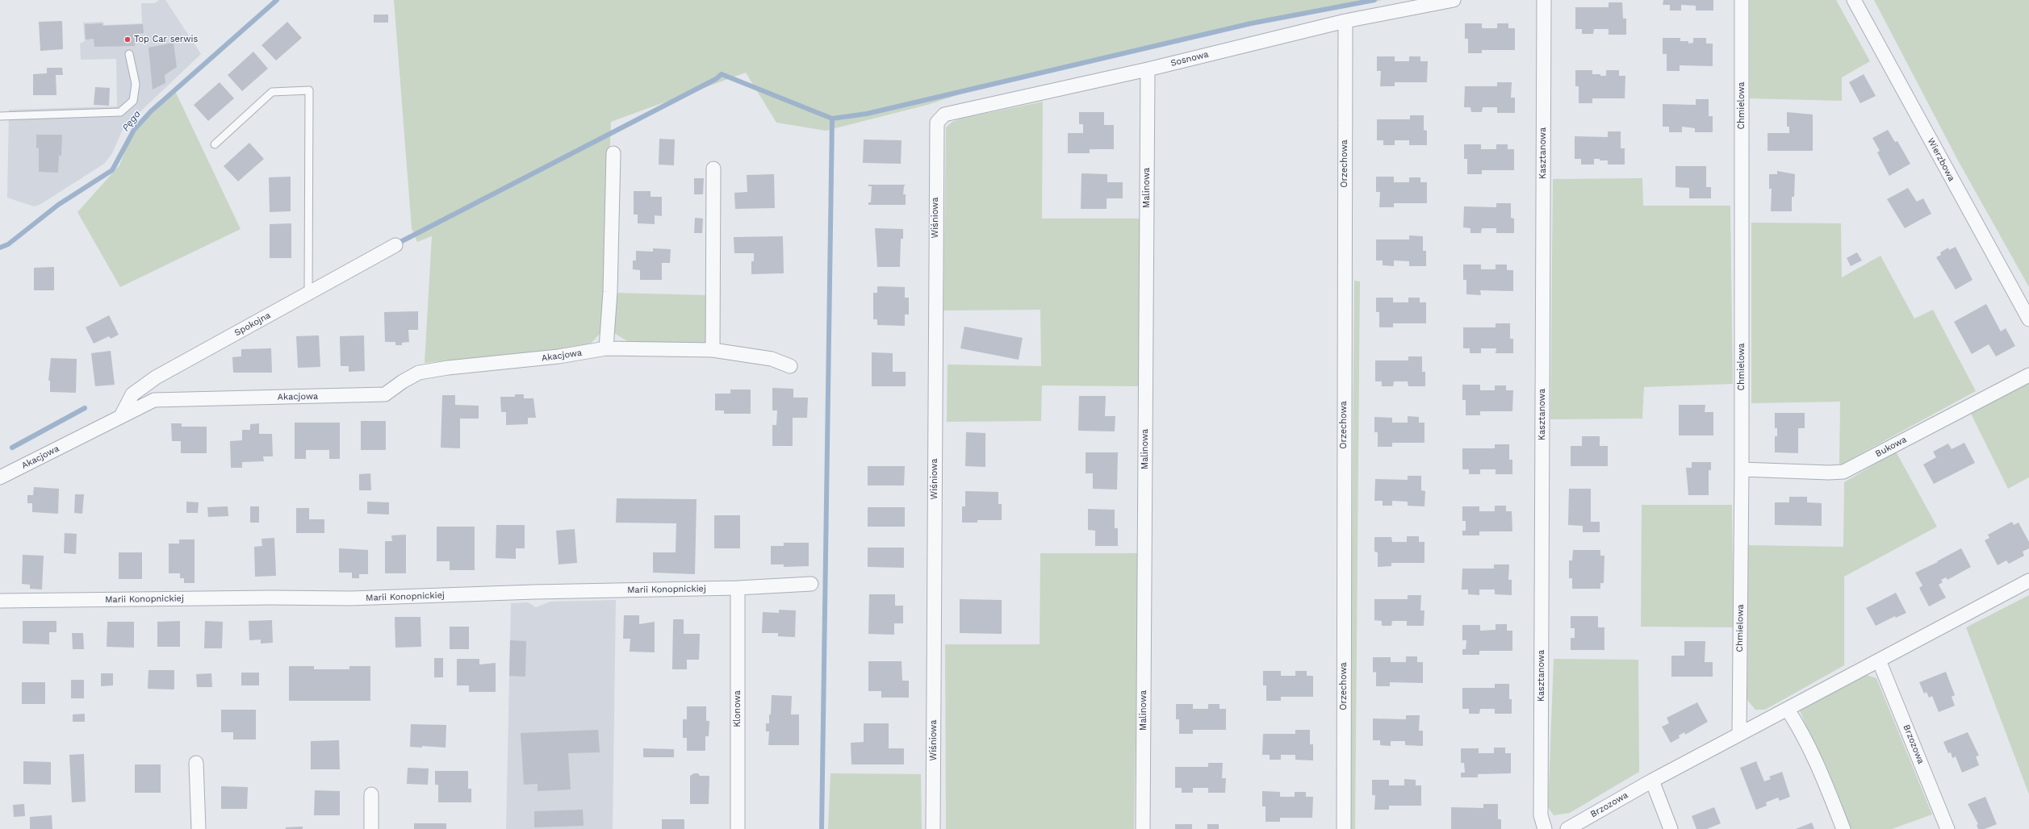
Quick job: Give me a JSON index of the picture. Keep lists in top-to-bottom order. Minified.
{"streets":{"street":["Sosnowa","Chmielowa","Kasztanowa","Wierzbowa","Orzechowa","Malinowa","Wiśniowa","Spokojna","Akacjowa","Bukowa","Marii Konopnickiej","Klonowa","Brzozowa"]},"crossings":[["Sosnowa","Orzechowa"],["Sosnowa","Malinowa"],["Sosnowa","Wiśniowa"],["Chmielowa","Bukowa"],["Chmielowa","Brzozowa"],["Spokojna","Akacjowa"],["Marii Konopnickiej","Klonowa"]],"water":["Pęga"],"places":["Top Car serwis"]}
